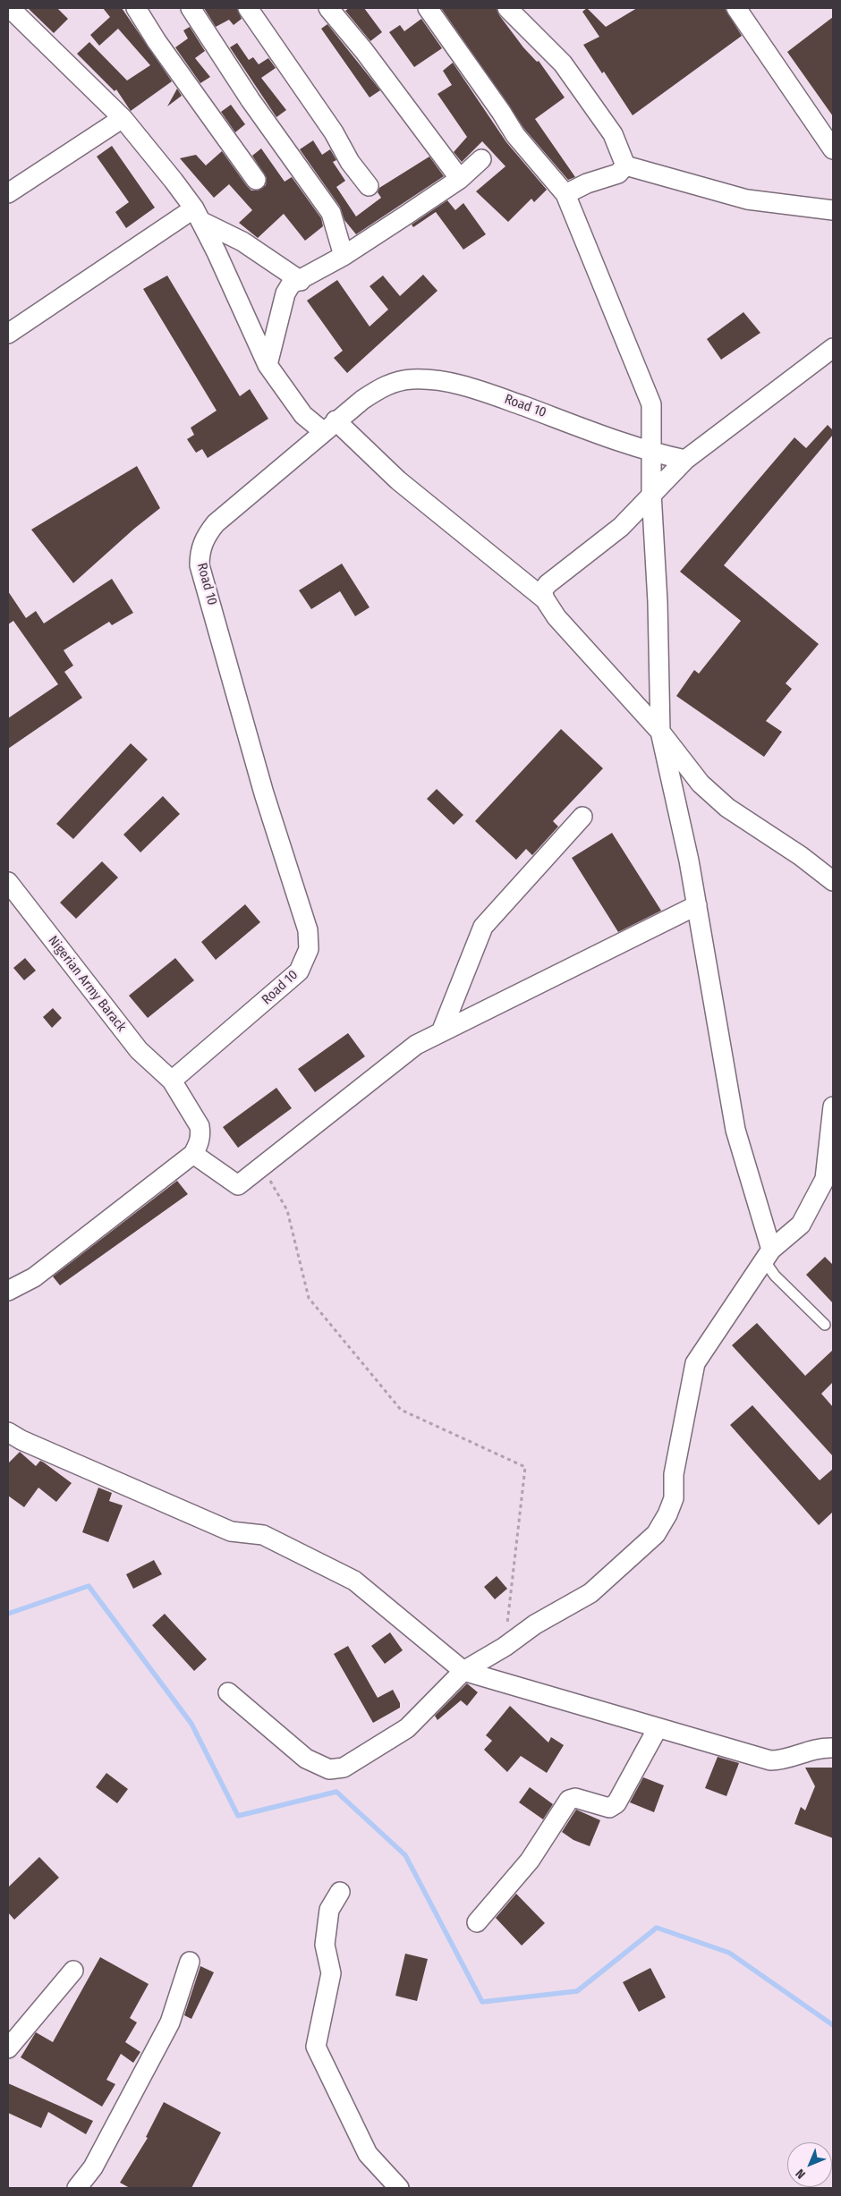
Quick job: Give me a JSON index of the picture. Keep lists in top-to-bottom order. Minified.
{"streets":{"street":["Road 10","Nigerian Army Barack"]},"crossings":[["Road 10","Nigerian Army Barack"]],"north":"bottom left"}
